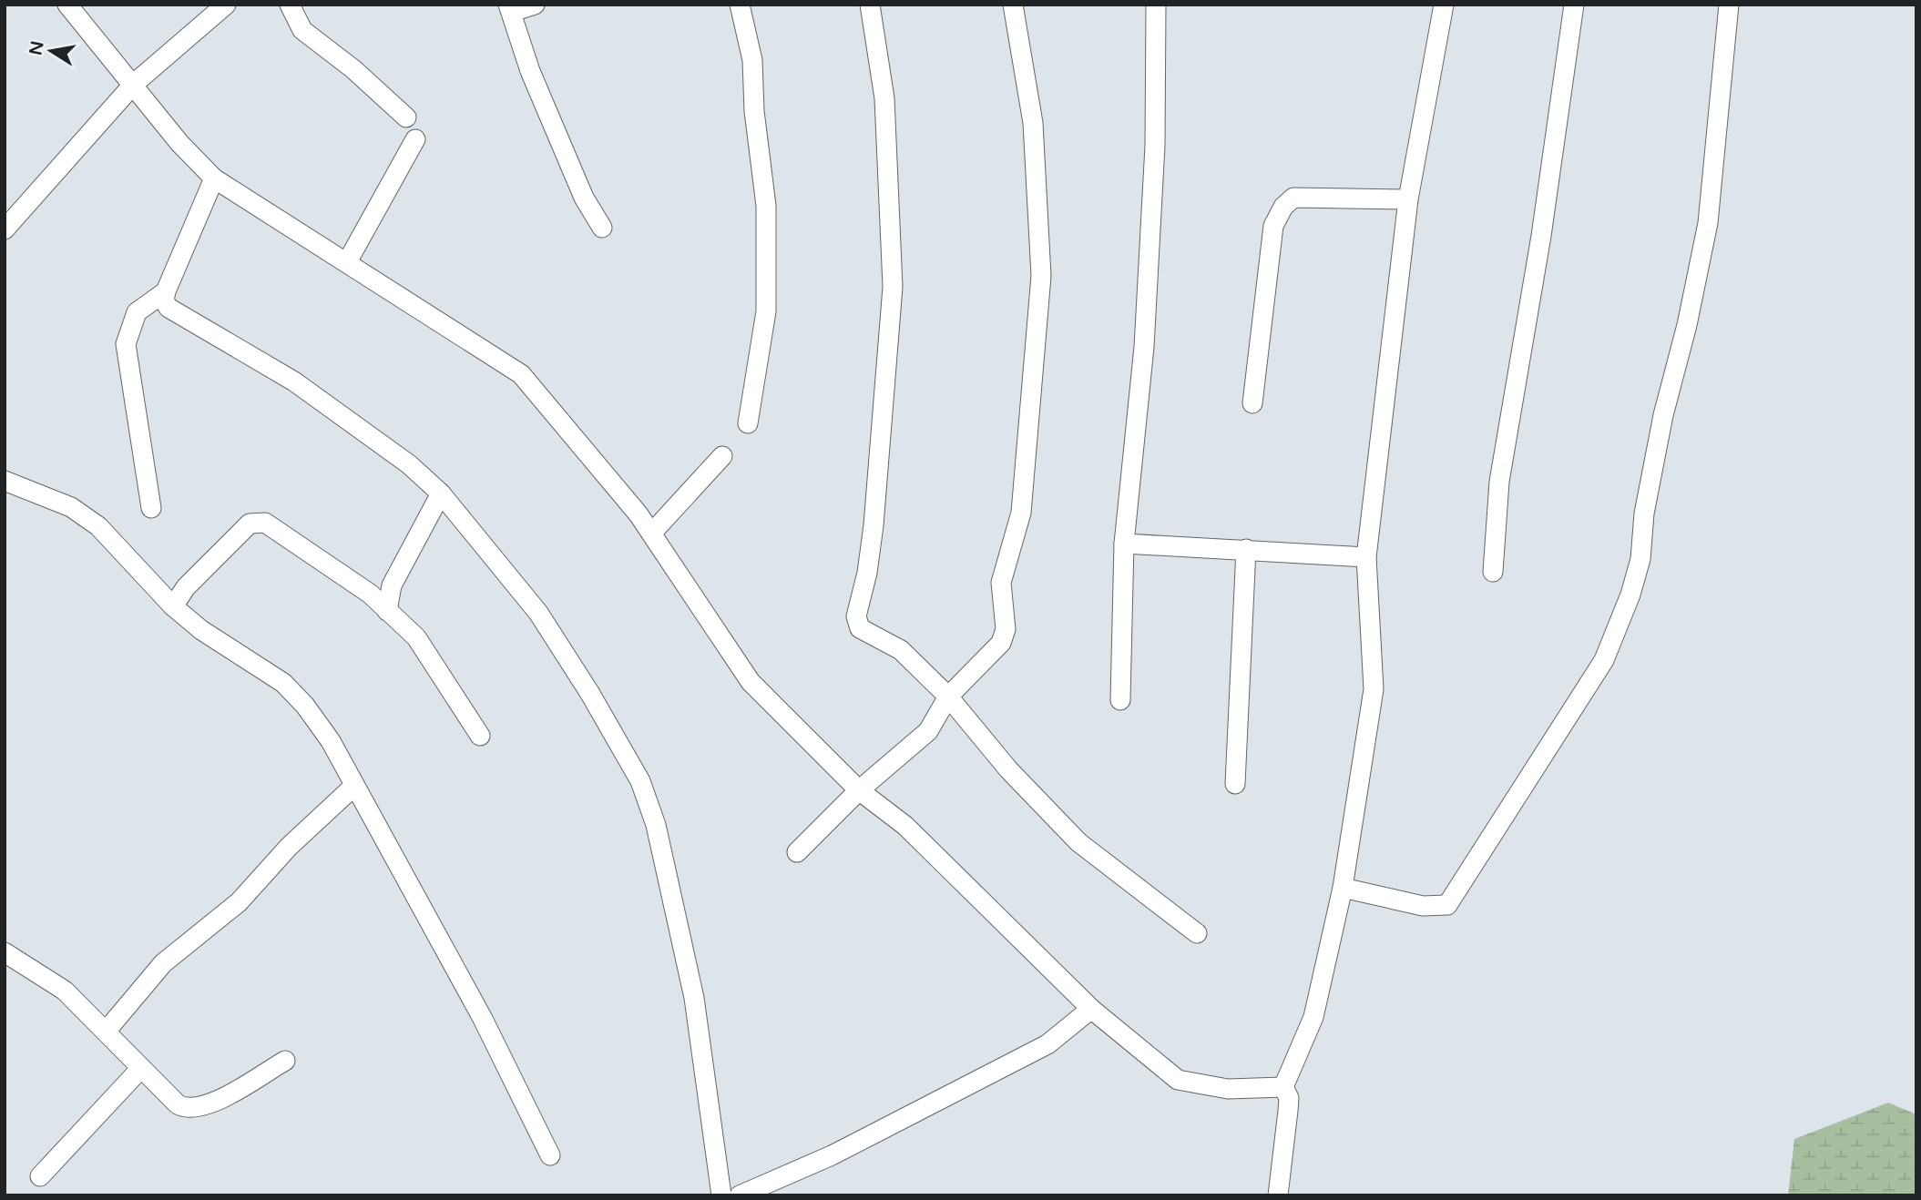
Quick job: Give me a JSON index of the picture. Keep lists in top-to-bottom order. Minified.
{"north":"left"}
